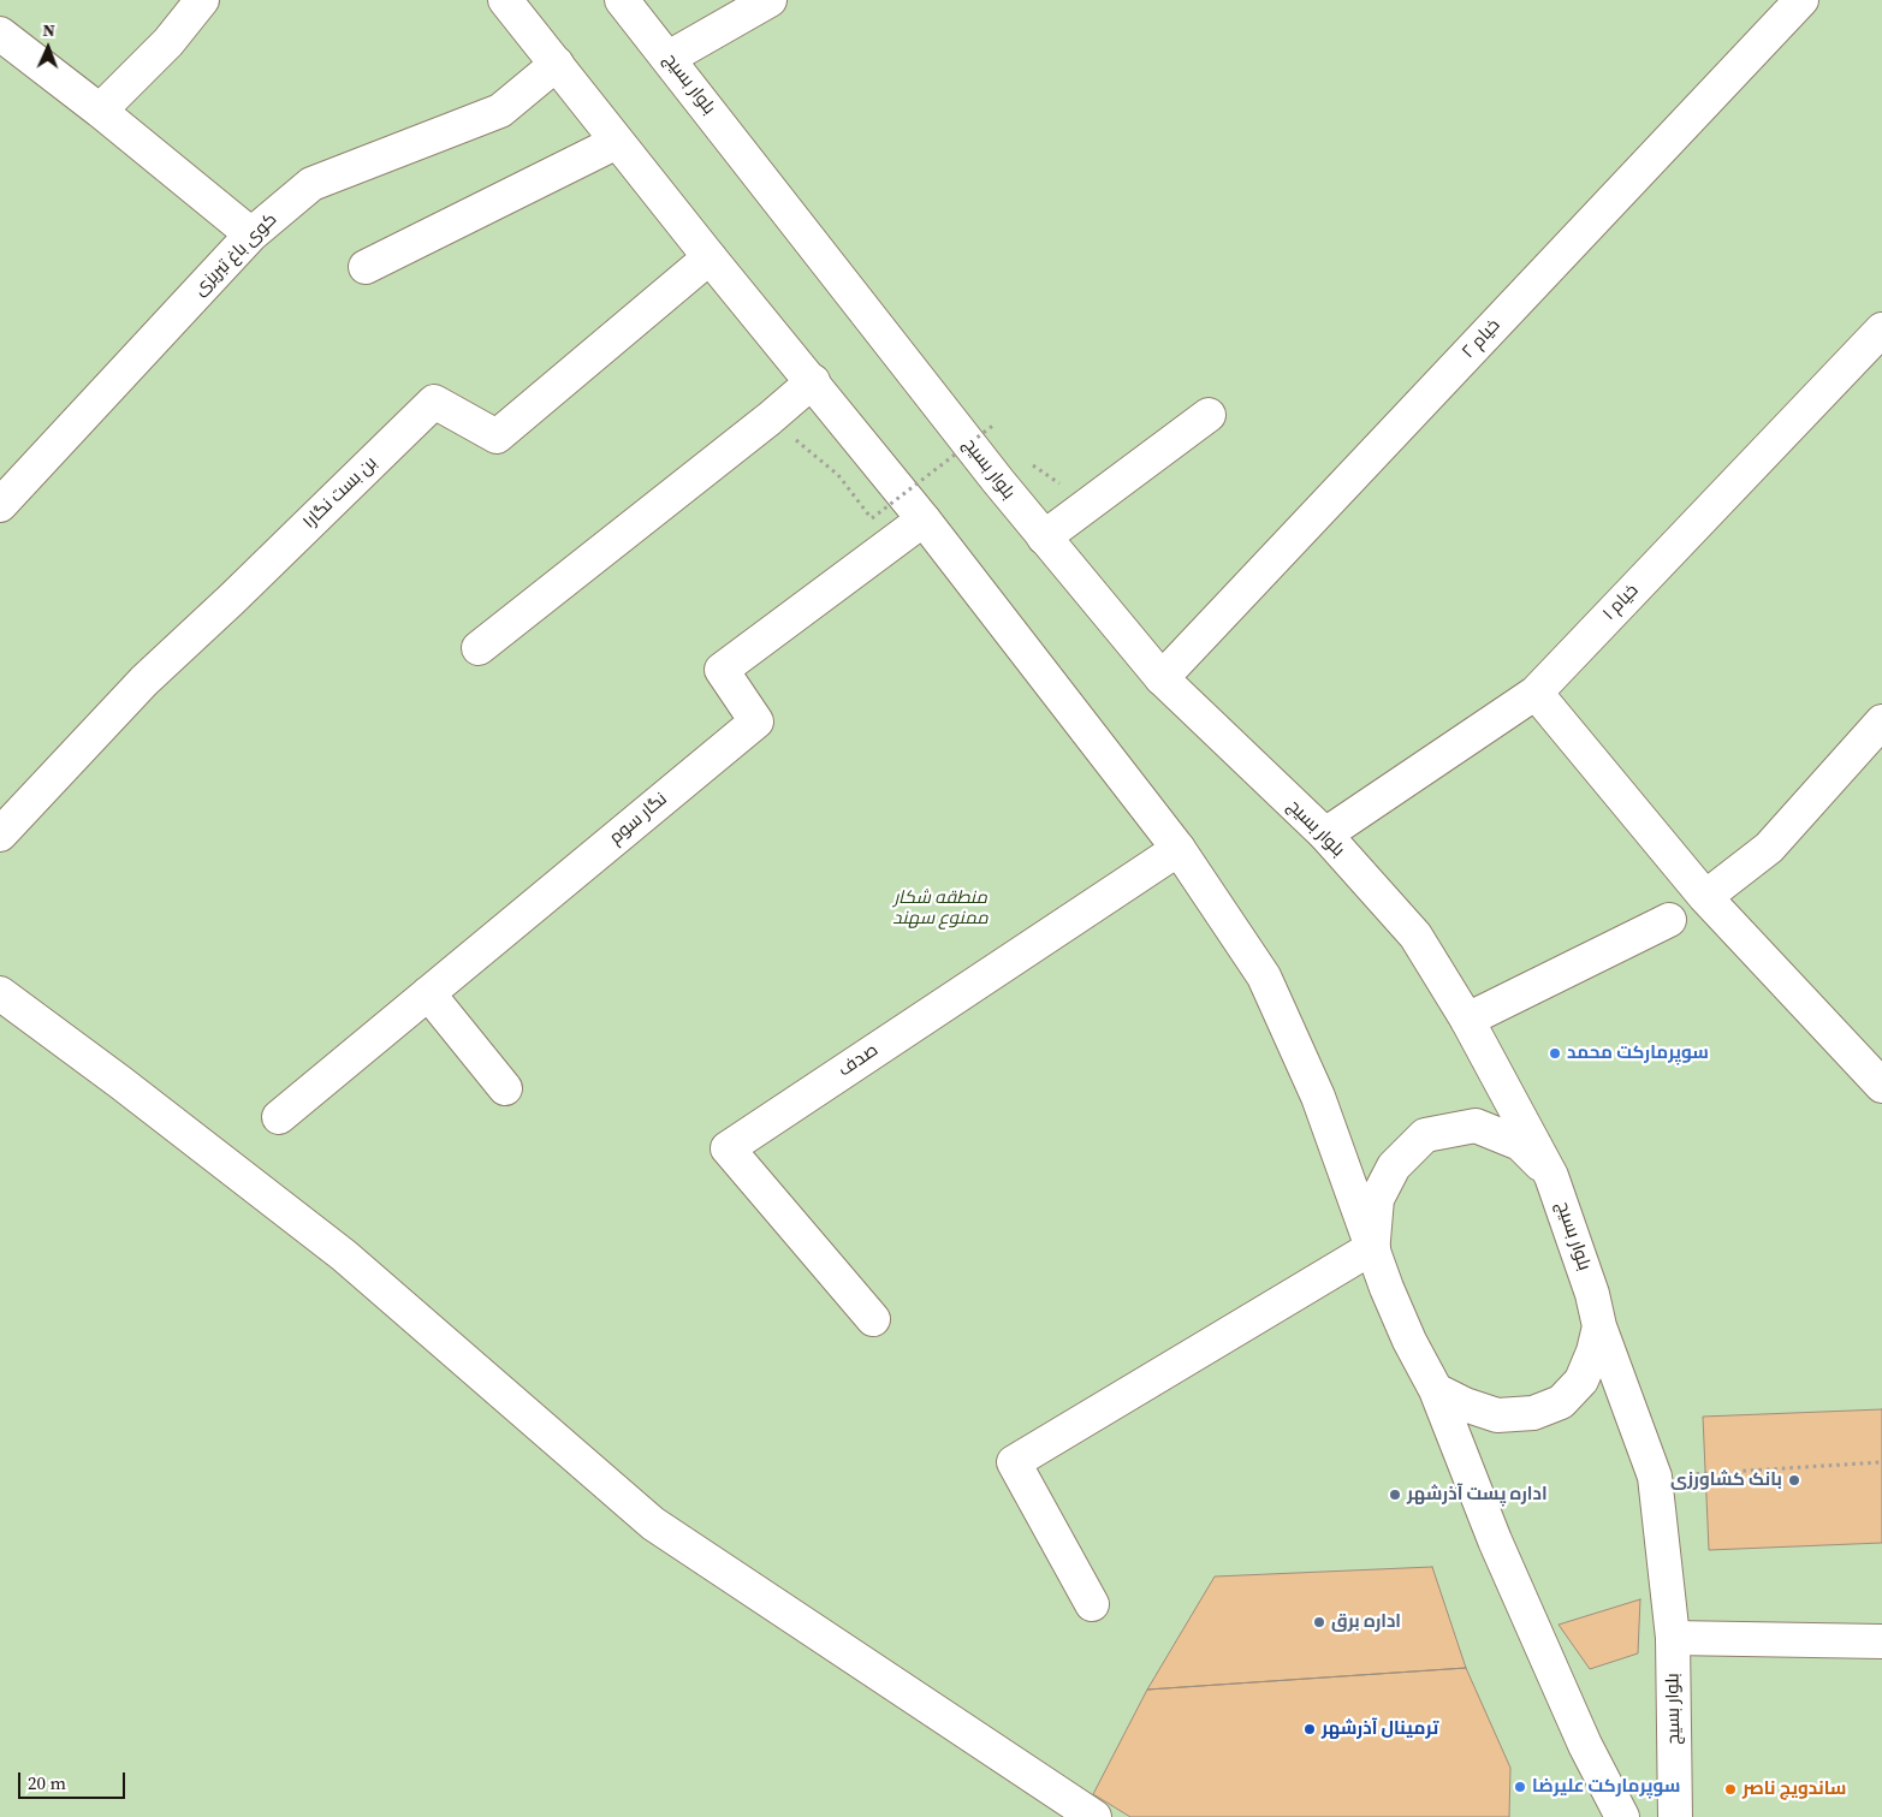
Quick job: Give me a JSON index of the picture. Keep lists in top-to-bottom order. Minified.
{"streets":{"street":["بلوار بسیج","کوی باغ تبریزی","خیام ۲","بن بست نگار۱","خیام ۱","نگار سوم","صدف"]},"crossings":[["بلوار بسیج","خیام ۲"],["بلوار بسیج","خیام ۱"]],"parks":["منطقه شکار ممنوع سهند"],"places":["سوپرمارکت محمد","بانک کشاورزی","اداره پست آذرشهر","اداره برق","ترمینال آذرشهر","سوپرمارکت علیرضا","ساندویچ ناصر"],"scale_bar":"20 m","north":"top"}
